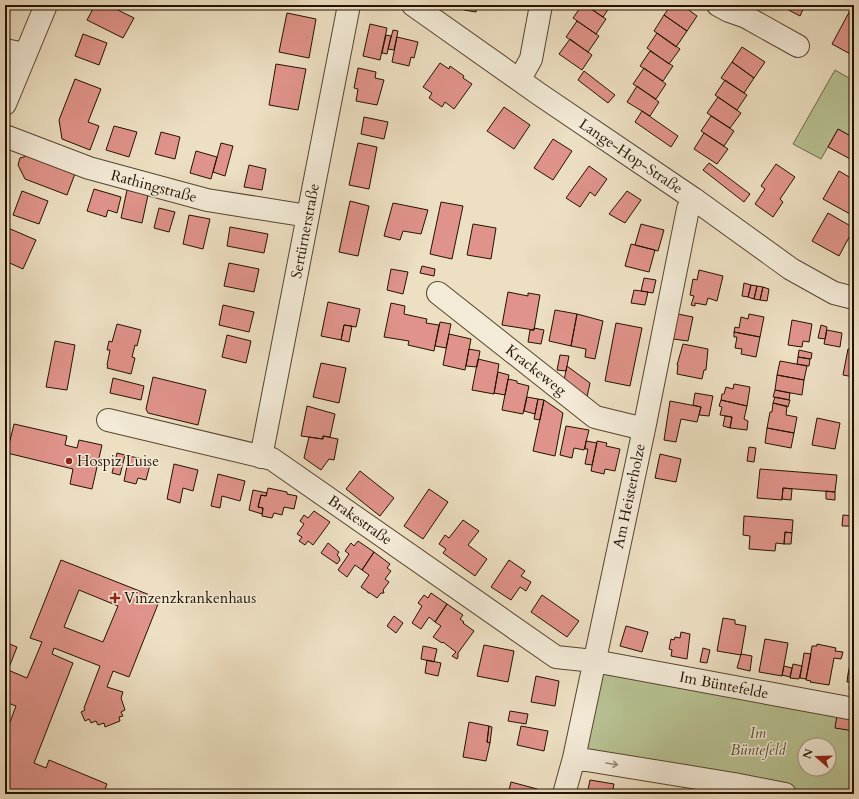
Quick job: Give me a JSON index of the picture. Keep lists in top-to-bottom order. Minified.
{"streets":{"street":["Lange-Hop-Straße","Rathingstraße","Sertürnerstraße","Krackeweg","Am Heisterholze","Brakestraße","Im Büntefelde"]},"crossings":[["Lange-Hop-Straße","Am Heisterholze"],["Rathingstraße","Sertürnerstraße"],["Sertürnerstraße","Brakestraße"],["Krackeweg","Am Heisterholze"],["Am Heisterholze","Brakestraße"],["Am Heisterholze","Im Büntefelde"],["Brakestraße","Im Büntefelde"]],"parks":["Im Büntefeld"],"places":{"other":["Hospiz Luise"],"health":["Vinzenzkrankenhaus"]},"north":"left"}
